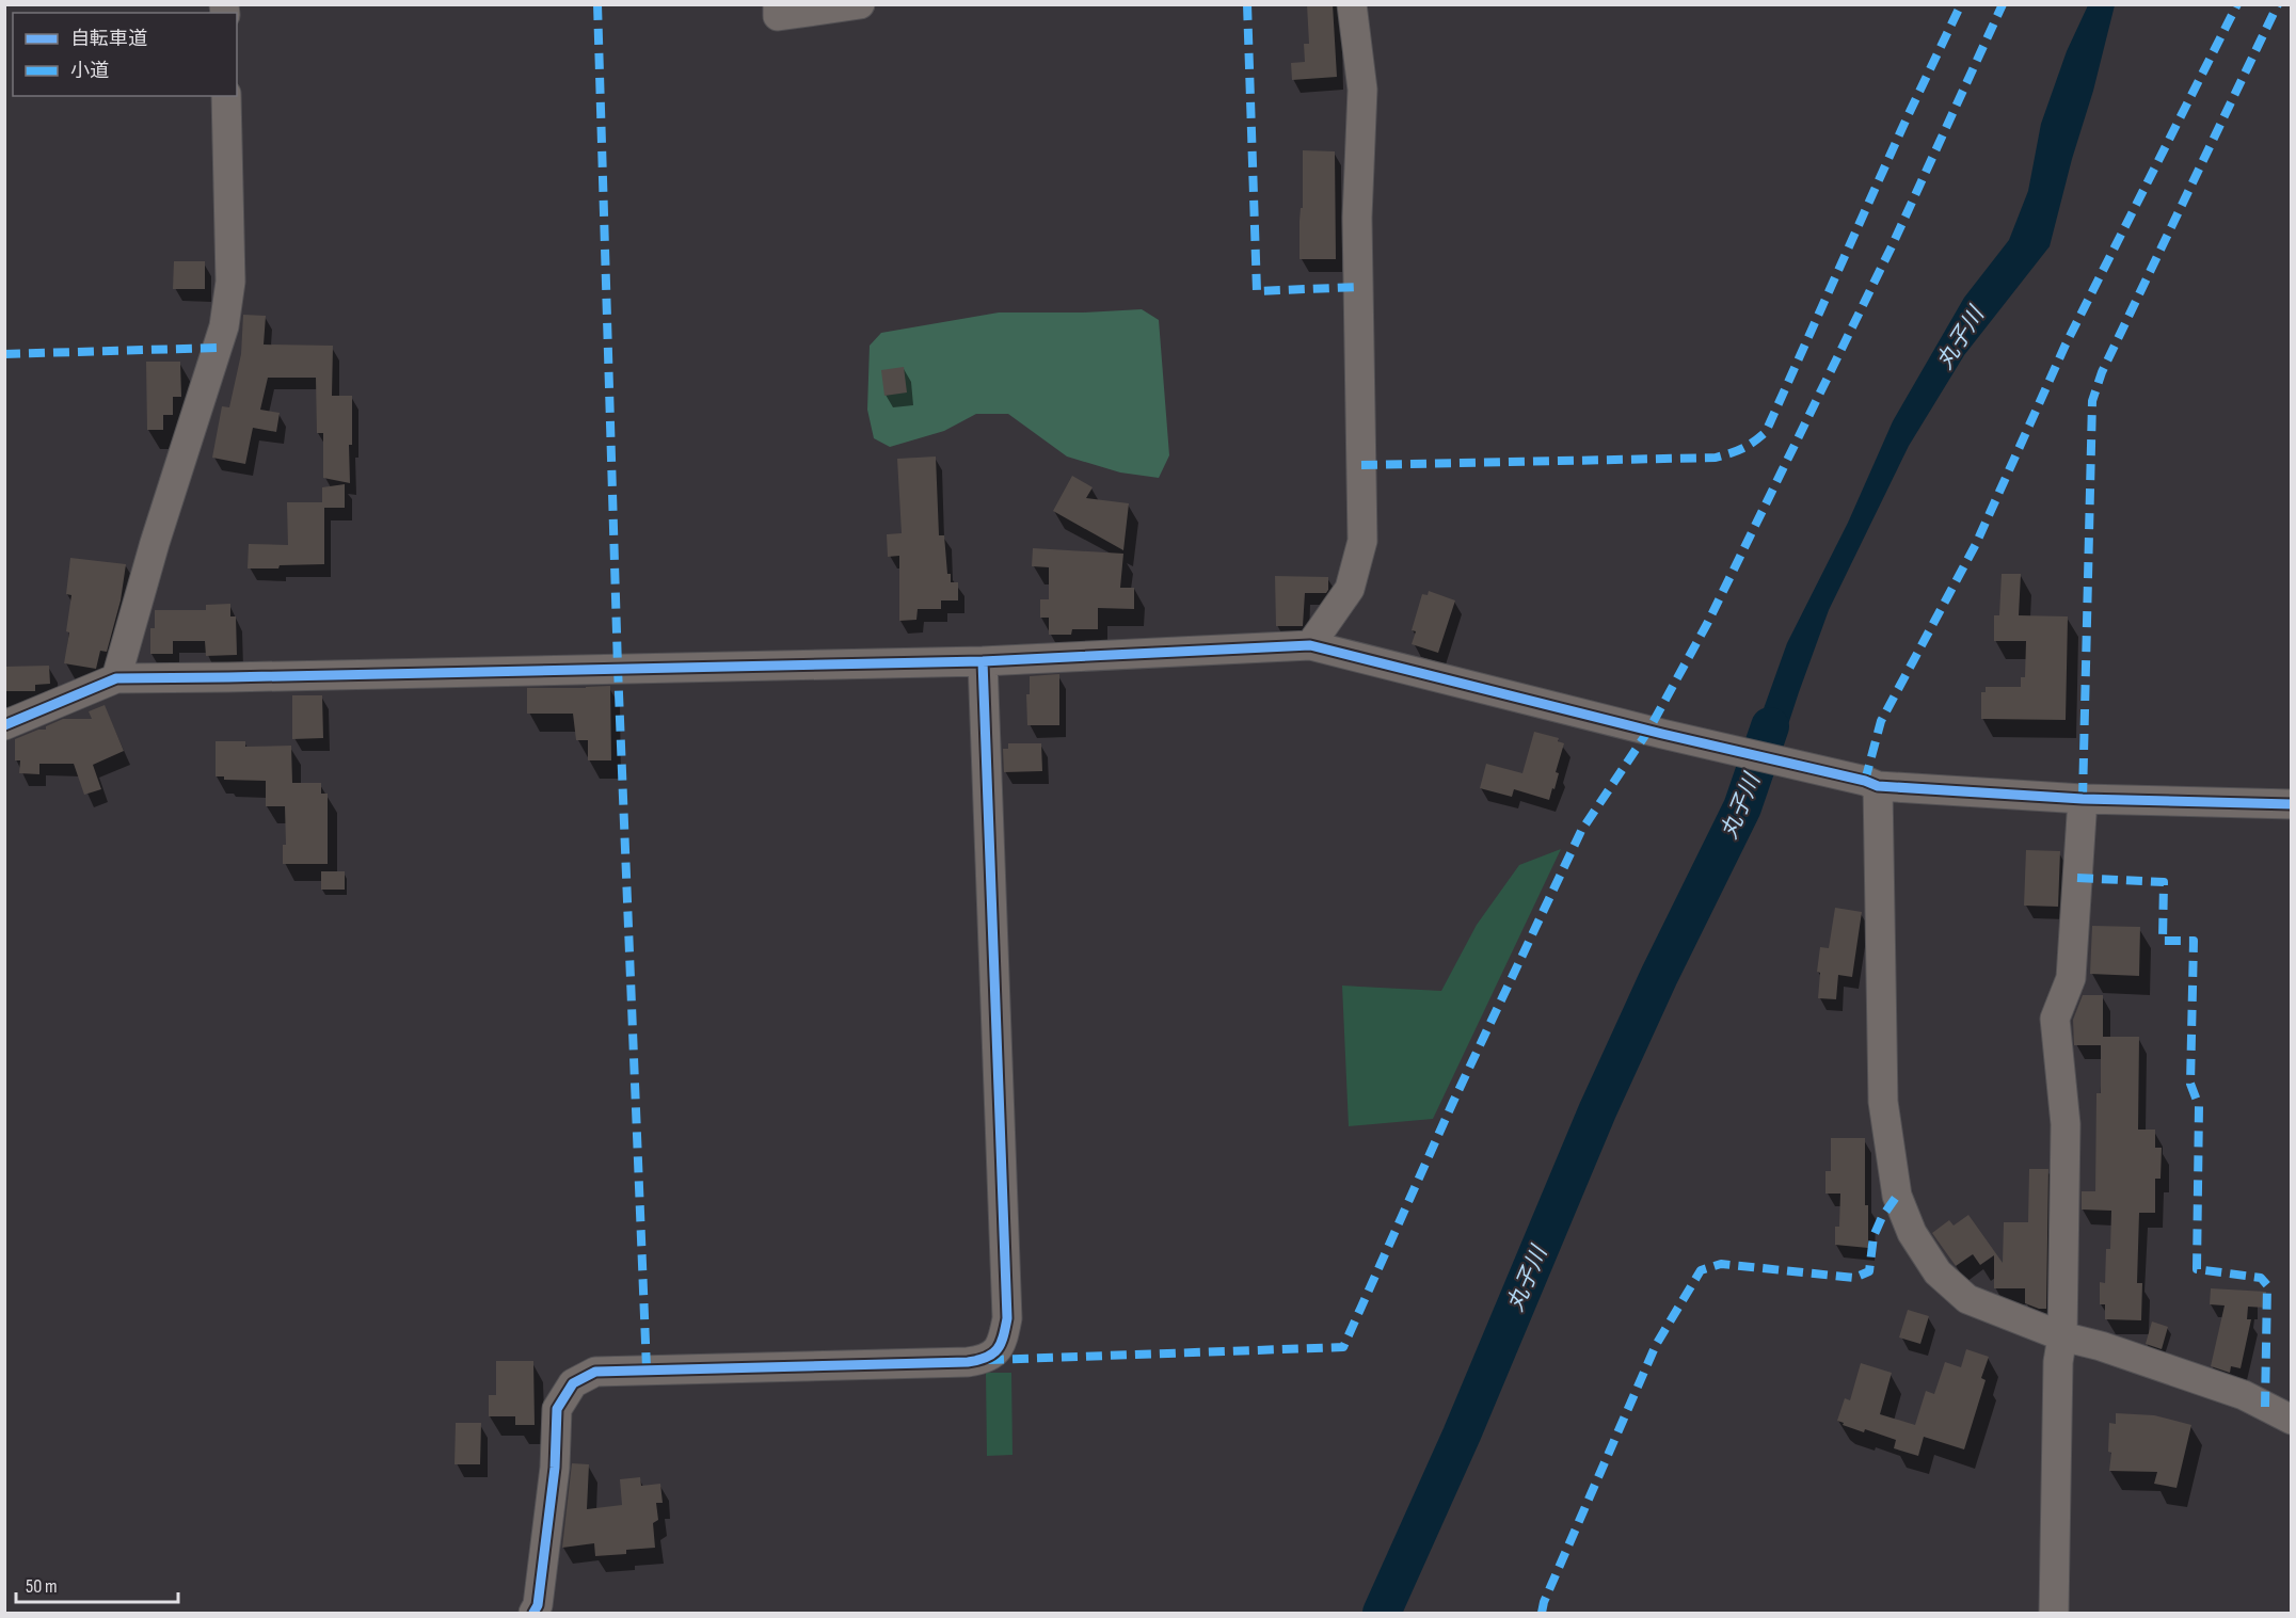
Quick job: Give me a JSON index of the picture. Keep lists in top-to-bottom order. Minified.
{"water":["丸子川"],"legend":["自転車道","小道"],"scale_bar":"50 m"}
